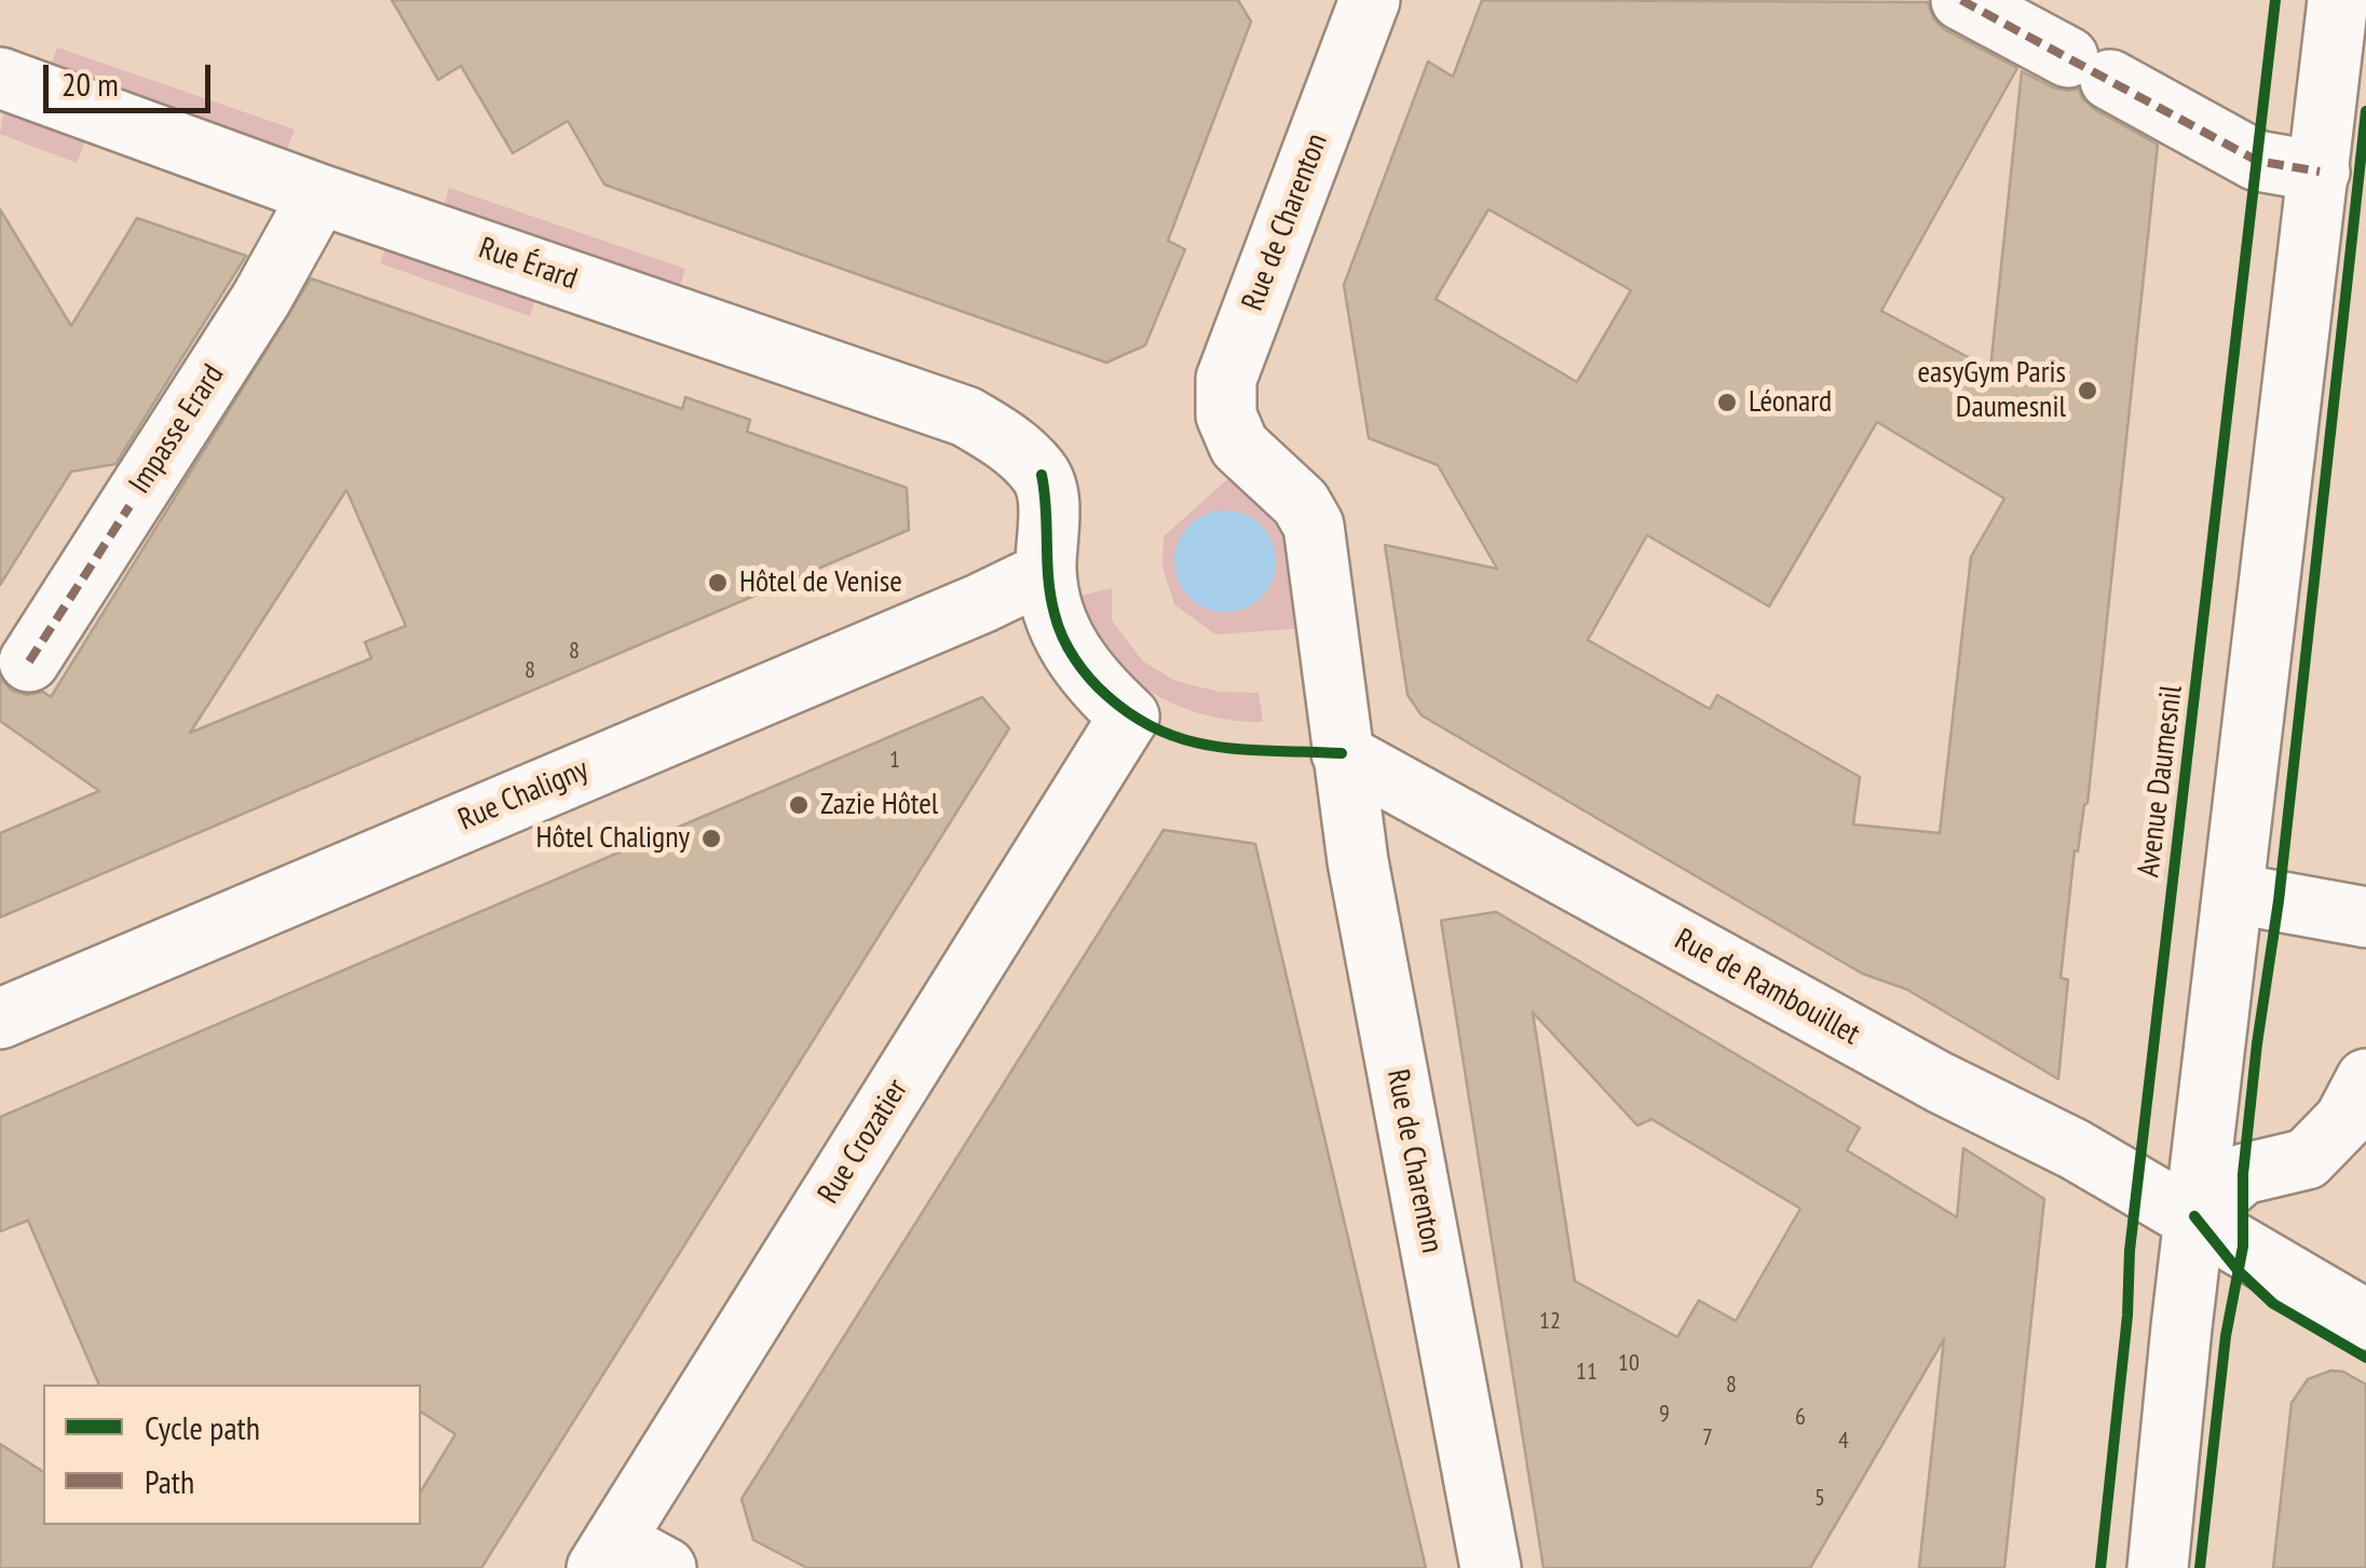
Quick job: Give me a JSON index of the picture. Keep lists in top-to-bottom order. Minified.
{"streets":{"street":["Rue de Charenton","Rue Érard","Impasse Erard","Rue Chaligny","Rue de Rambouillet","Rue Crozatier"],"cycle path":["Avenue Daumesnil"]},"crossings":[["Rue de Charenton","Rue de Rambouillet"],["Rue Érard","Impasse Erard"],["Rue Érard","Rue Chaligny"],["Rue Érard","Rue Crozatier"],["Rue Chaligny","Rue Crozatier"]],"places":["easyGym Paris Daumesnil","Léonard","Hôtel de Venise","Zazie Hôtel","Hôtel Chaligny"],"house_numbers":["8","8","1","12","10","11","8","9","6","7","4","5"],"legend":["Cycle path","Path"],"scale_bar":"20 m"}
